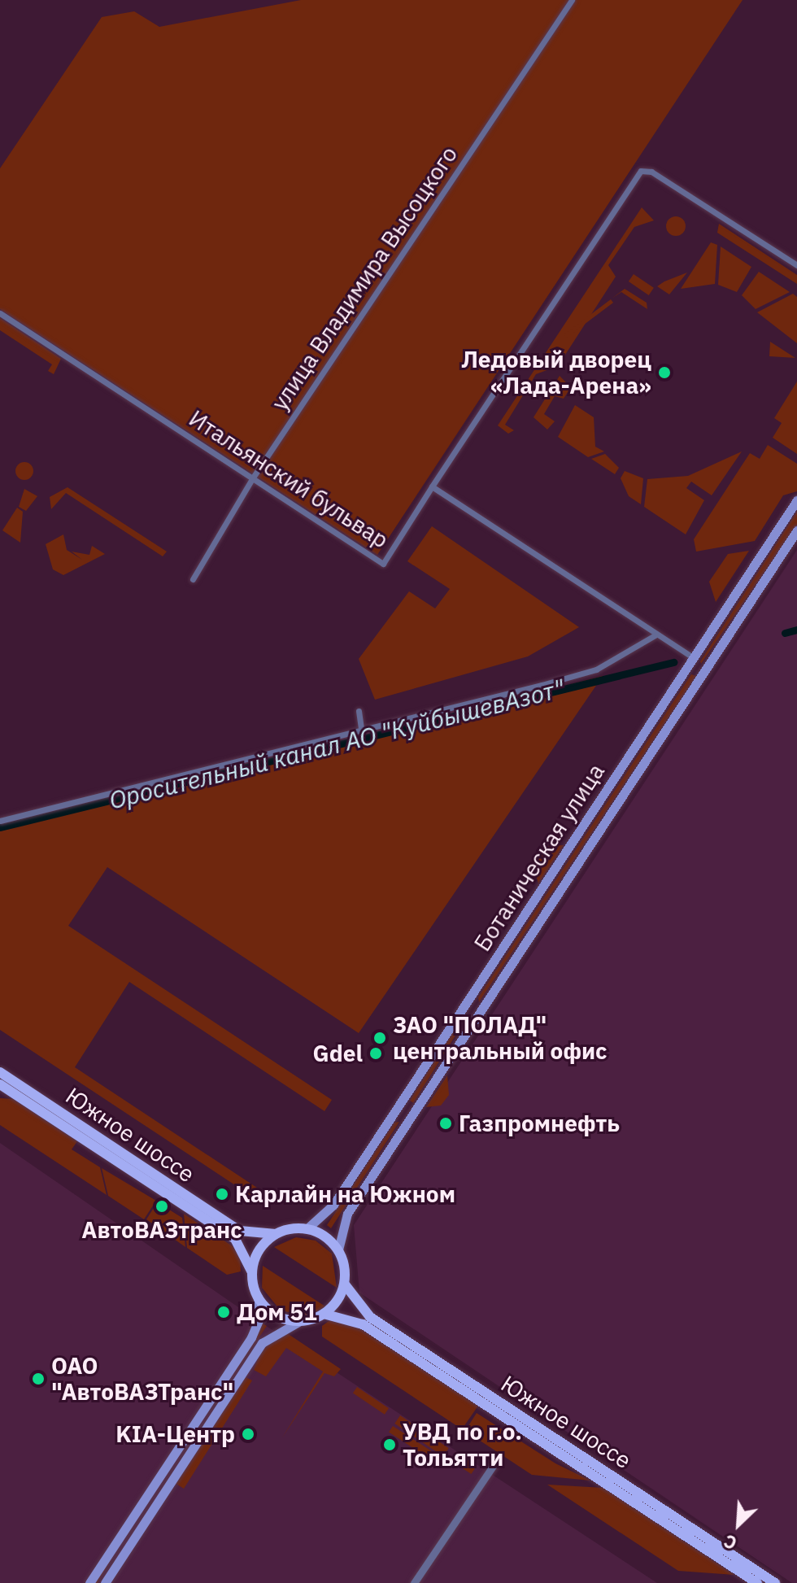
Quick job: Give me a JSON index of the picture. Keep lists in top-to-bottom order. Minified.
{"streets":{"main road":["Ботаническая улица","Южное шоссе"],"street":["улица Владимира Высоцкого","Итальянский бульвар"]},"crossings":[["улица Владимира Высоцкого","Итальянский бульвар"],["Ботаническая улица","Южное шоссе"]],"water":["Оросительный канал АО \"КуйбышевАзот\""],"places":["Ледовый дворец «Лада-Арена»","ЗАО \"ПОЛАД\" центральный офис","Gdel","Газпромнефть","Карлайн на Южном","АвтоВАЗтранс","Дом 51","ОАО \"АвтоВАЗТранс\"","KIA-Центр","УВД по г.о. Тольятти"],"north":"bottom left"}
